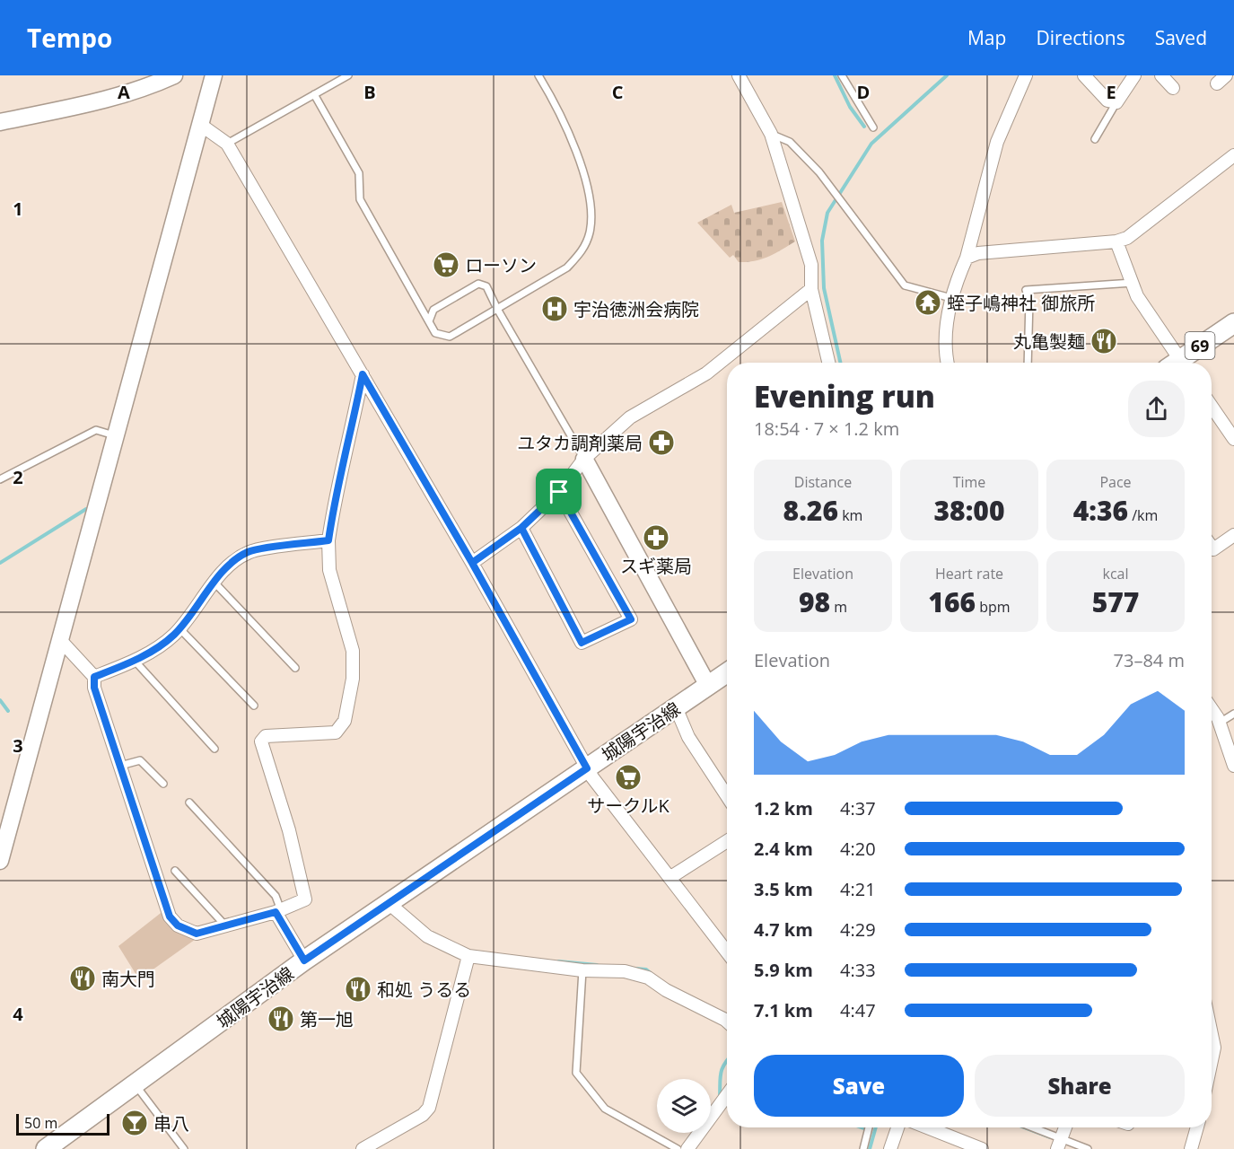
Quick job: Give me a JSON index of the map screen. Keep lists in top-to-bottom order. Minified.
{"streets":{"main road":["69","城陽宇治線"]},"places":{"supermarket":["ローソン","サークルK"],"temple":["蛭子嶋神社 御旅所"],"hospital":["宇治徳洲会病院"],"restaurant":["丸亀製麺","南大門","和処 うるる","第一旭"],"pharmacy":["ユタカ調剤薬局","スギ薬局"],"bar":["串八"]},"scale_bar":"50 m","page":{"header":"Tempo","nav":["Map","Directions","Saved"],"heading":["Evening run","18:54 · 7 × 1.2 km"],"stats":[["Distance","8.26 km"],["Time","38:00"],["Pace","4:36 /km"],["Elevation","98 m"],["Heart rate","166 bpm"],["kcal","577"]],"chart":["Elevation","73–84 m"],"list":[{"name":"1.2 km","note":"4:37"},{"name":"2.4 km","note":"4:20"},{"name":"3.5 km","note":"4:21"},{"name":"4.7 km","note":"4:29"},{"name":"5.9 km","note":"4:33"},{"name":"7.1 km","note":"4:47"}],"buttons":["Save","Share"],"scale":"50 m"},"grid":{"columns":["A","B","C","D","E"],"rows":["1","2","3","4"]}}
